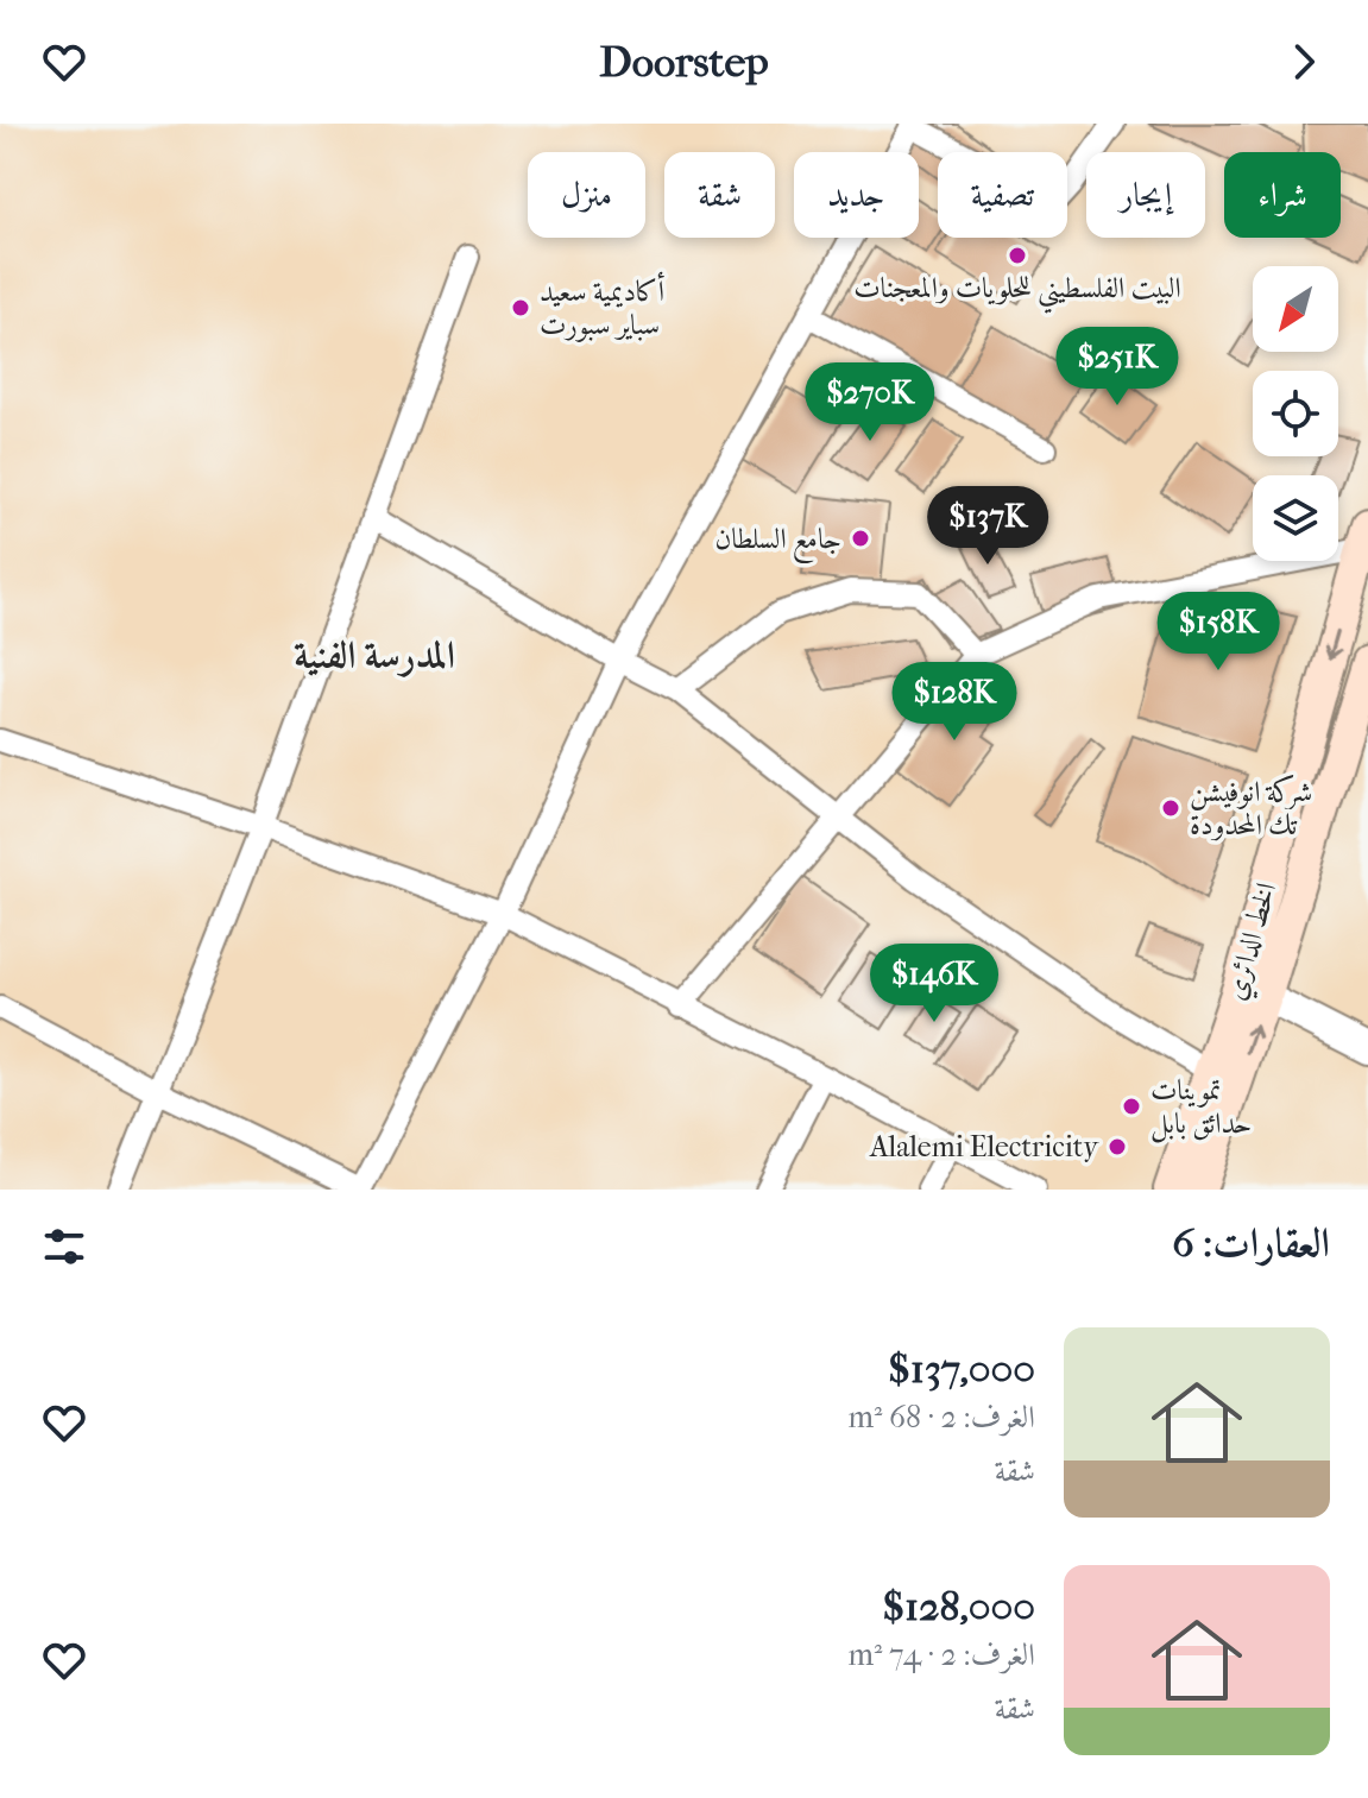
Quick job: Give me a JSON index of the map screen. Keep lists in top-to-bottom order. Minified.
{"streets":{"main road":["الخط الدائري"]},"districts":["المدرسة الفنية"],"places":["البيت الفلسطيني للحلويات والمعجنات","أكاديمية سعيد سباير سبورت","جامع السلطان","شركة انوفيشن تك المحدودة","تموينات حدائق بابل","Alalemi Electricity"],"north":"bottom left","page":{"header":"Doorstep","chip":["شراء","إيجار","تصفية","جديد","شقة","منزل"],"price":["$251K","$270K","$137K","$158K","$128K","$146K"],"heading":"العقارات: 6","list":[{"name":"$137,000","note":"الغرف: 2 · 68 m² · شقة"},{"name":"$128,000","note":"الغرف: 2 · 74 m² · شقة"}]}}
